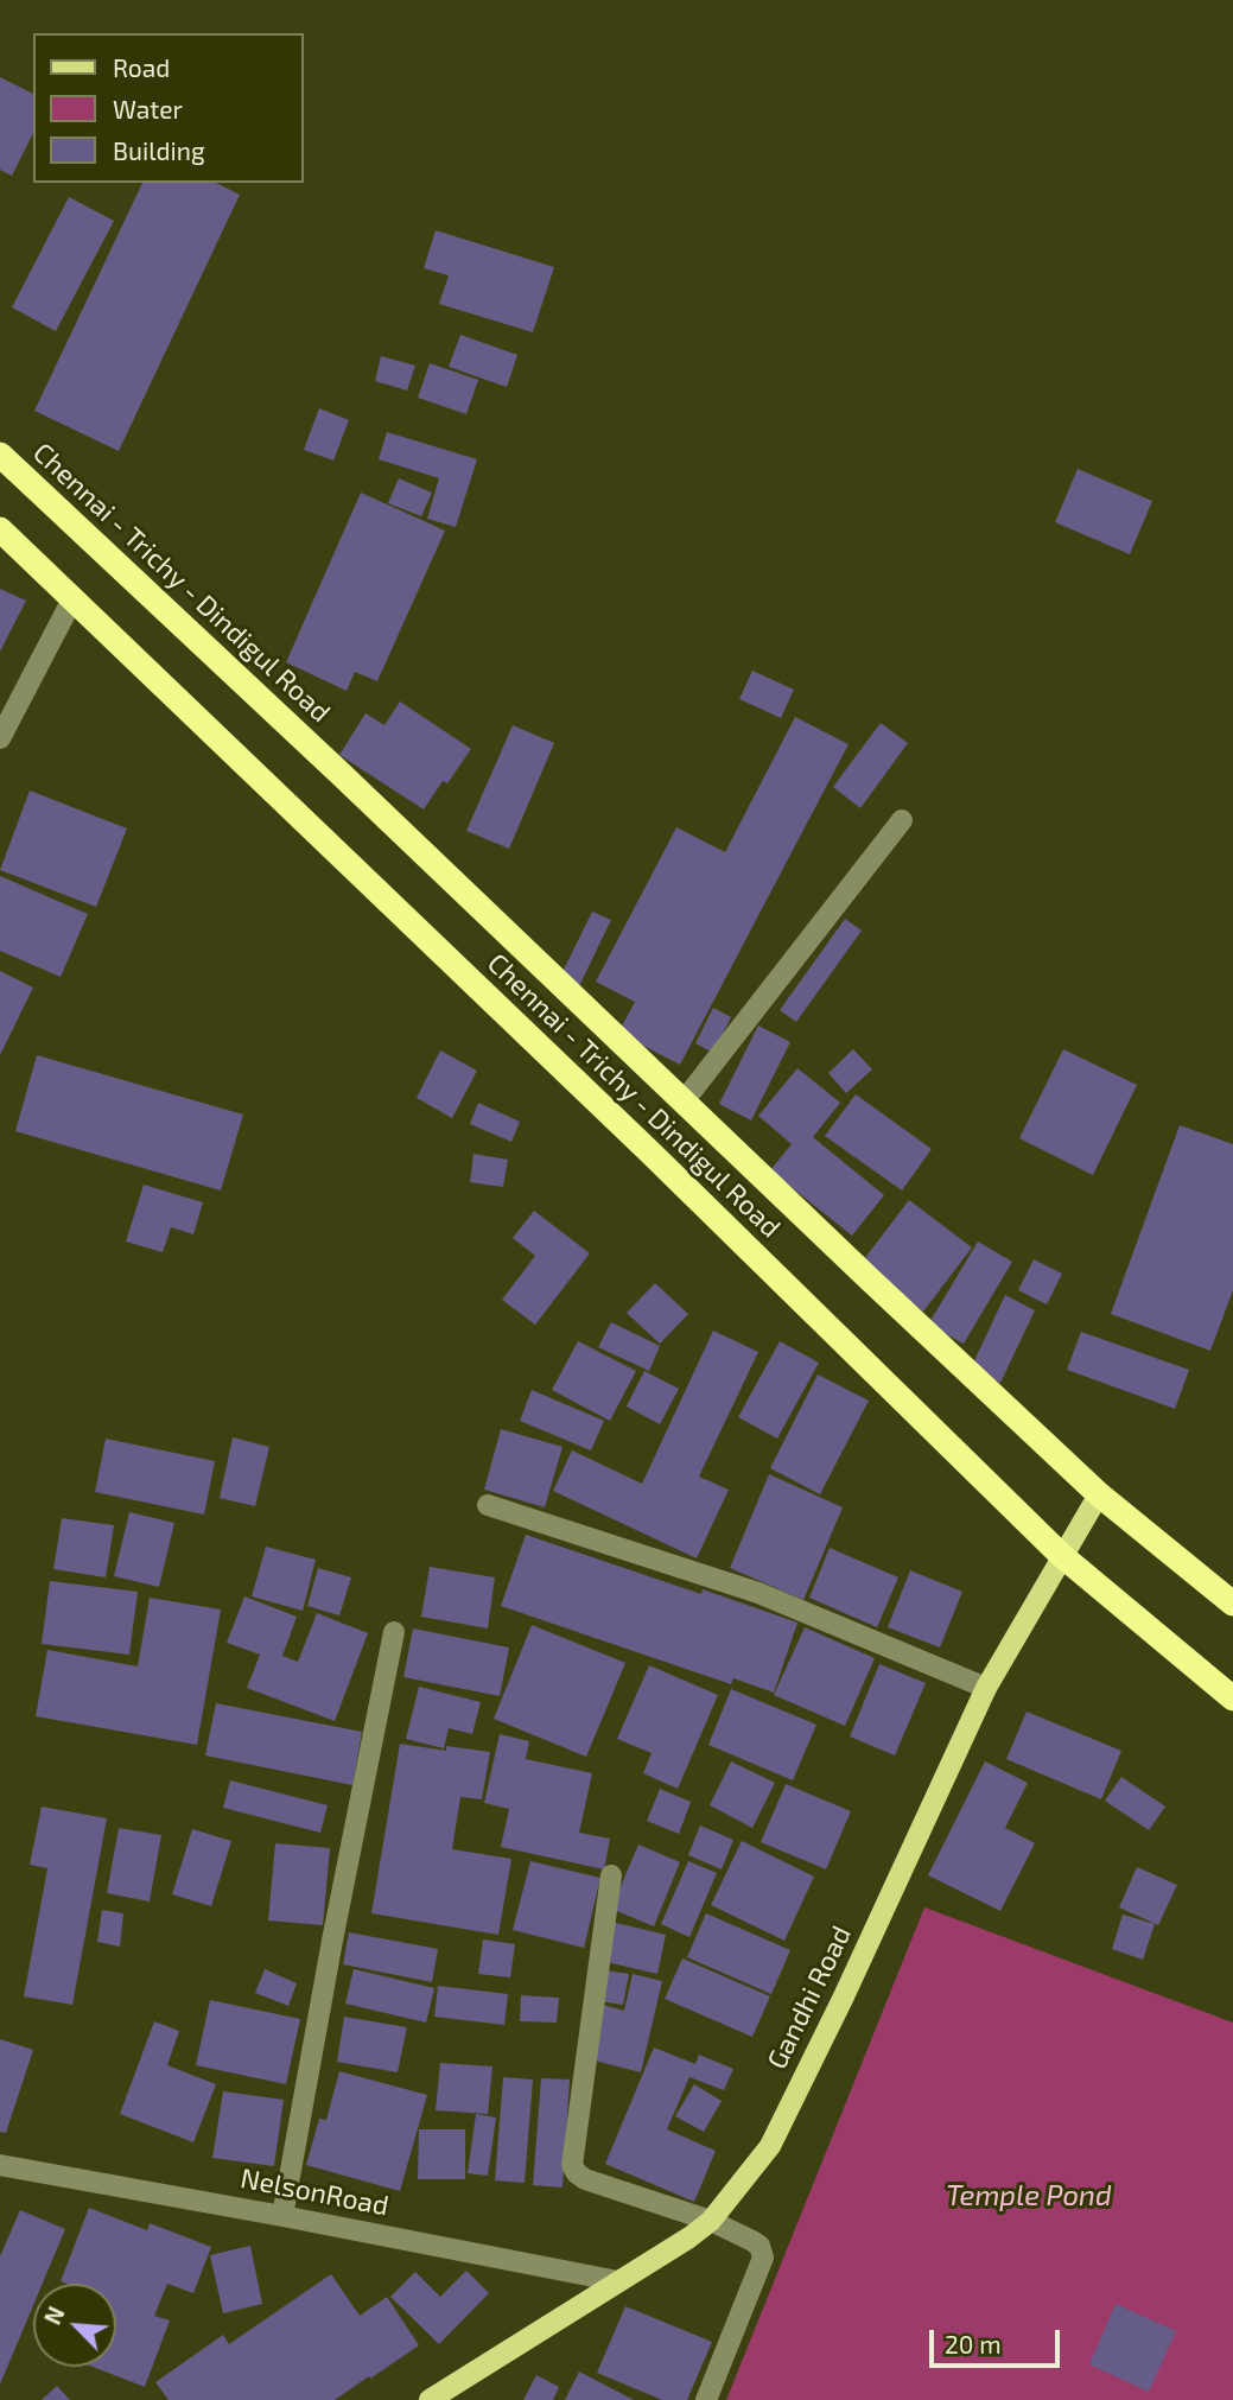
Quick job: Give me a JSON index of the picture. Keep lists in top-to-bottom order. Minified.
{"streets":{"highway":["Chennai - Trichy - Dindigul Road"],"main road":["Gandhi Road"],"street":["NelsonRoad"]},"crossings":[["Chennai - Trichy - Dindigul Road","Gandhi Road"],["Gandhi Road","NelsonRoad"]],"water":["Temple Pond"],"legend":["Road","Water","Building"],"scale_bar":"20 m","north":"top left"}
